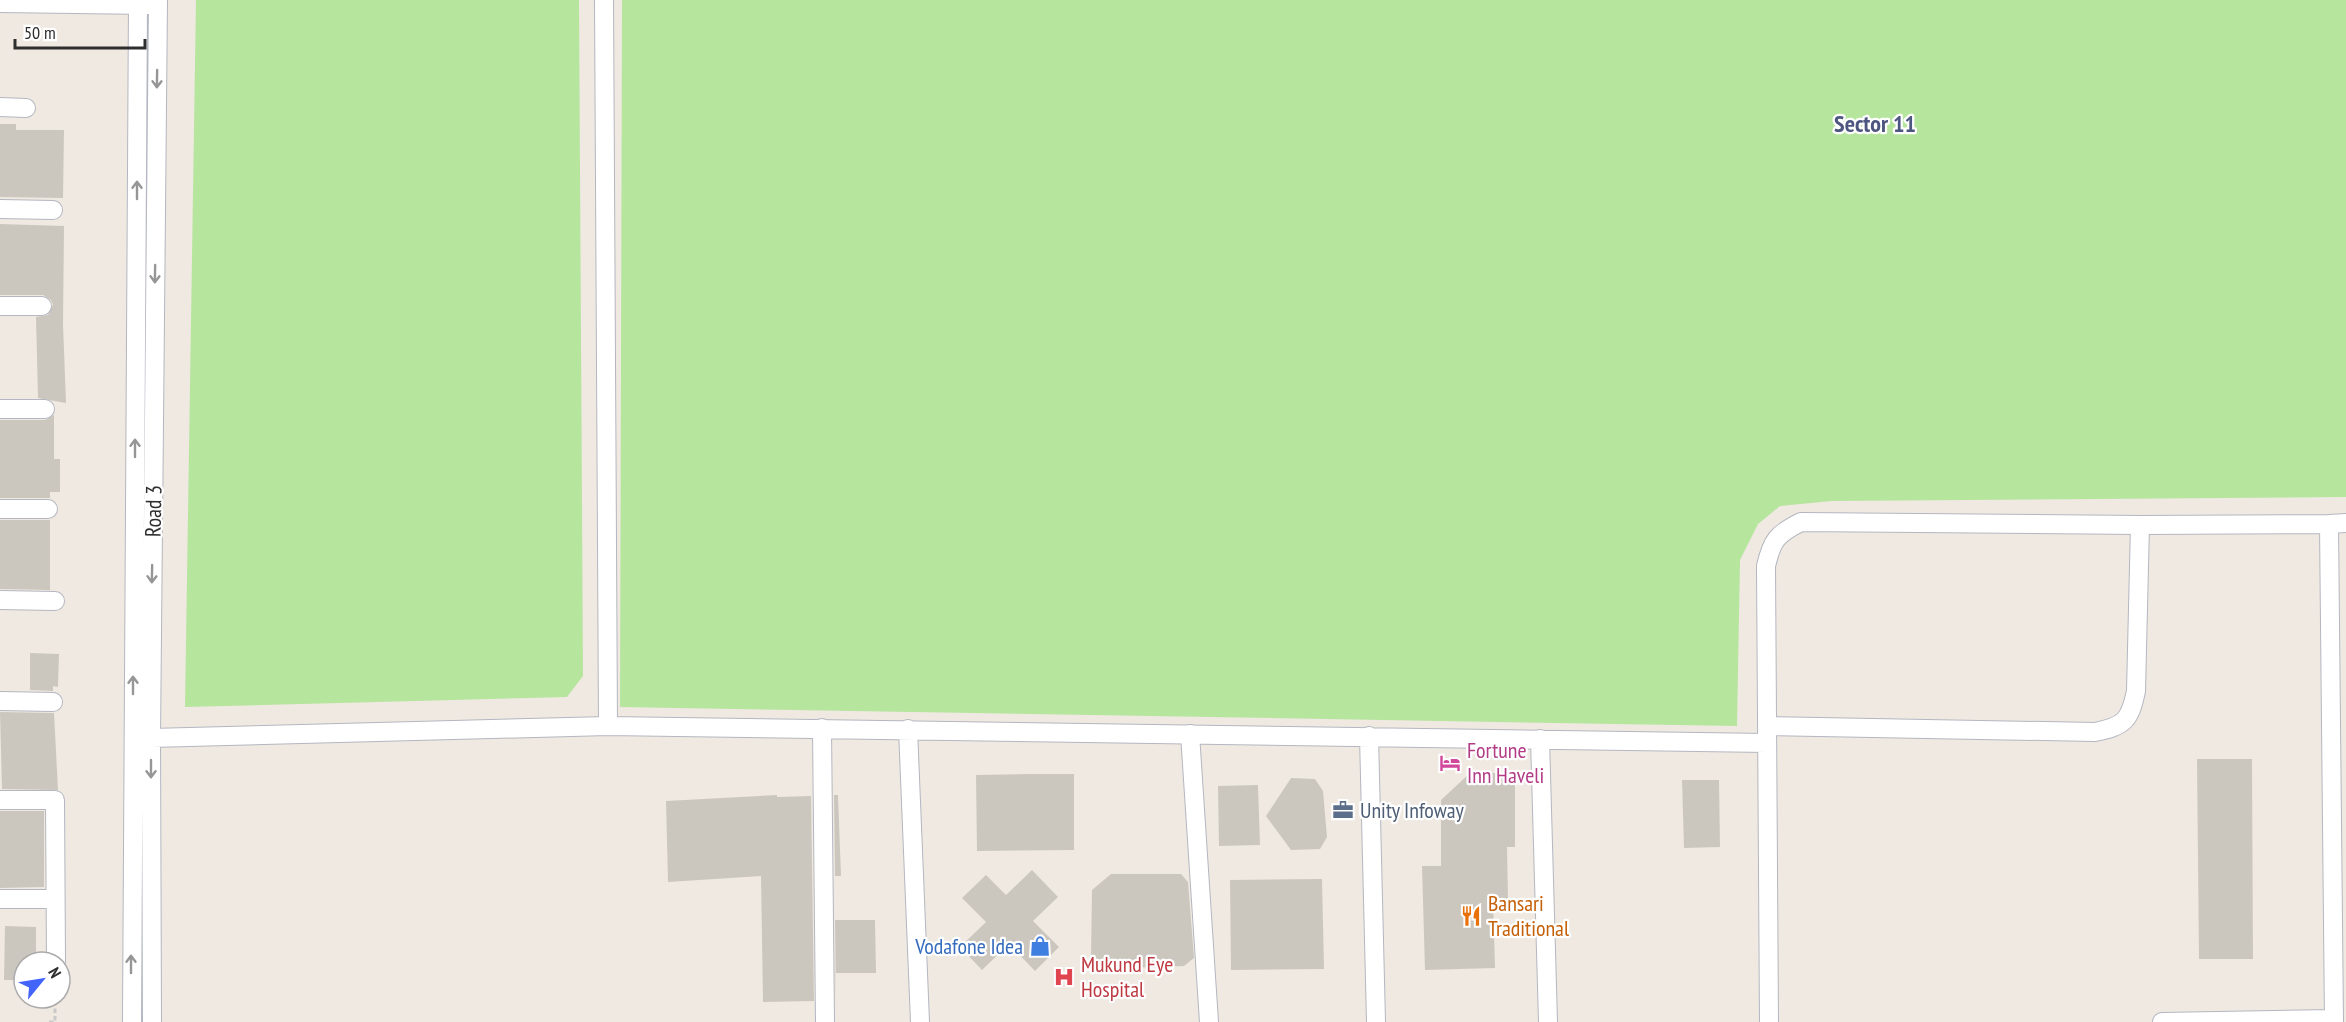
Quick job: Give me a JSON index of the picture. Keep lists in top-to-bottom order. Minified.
{"streets":{"street":["Road 3"]},"districts":["Sector 11"],"places":{"hotel":["Fortune Inn Haveli"],"office":["Unity Infoway"],"restaurant":["Bansari Traditional"],"shop":["Vodafone Idea"],"hospital":["Mukund Eye Hospital"]},"scale_bar":"50 m","north":"top right"}
